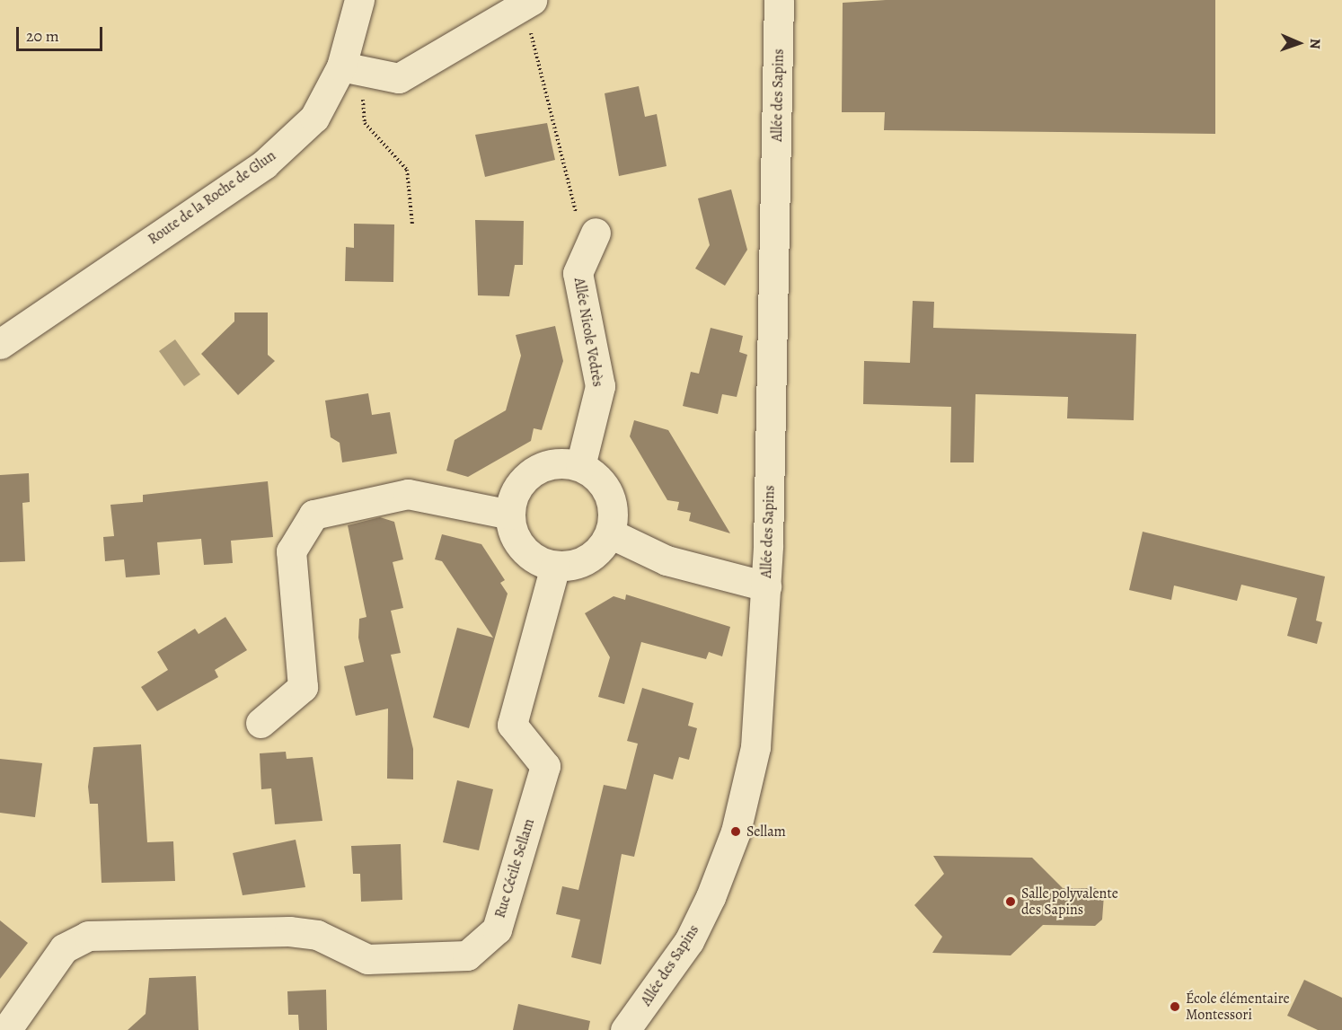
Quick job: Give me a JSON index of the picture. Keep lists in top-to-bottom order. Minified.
{"streets":{"street":["Allée des Sapins","Route de la Roche de Glun","Allée Nicole Vedrès","Rue Cécile Sellam"]},"crossings":[["Allée Nicole Vedrès","Rue Cécile Sellam"]],"places":["Sellam","Salle polyvalente des Sapins","École élémentaire Montessori"],"scale_bar":"20 m","north":"right"}
